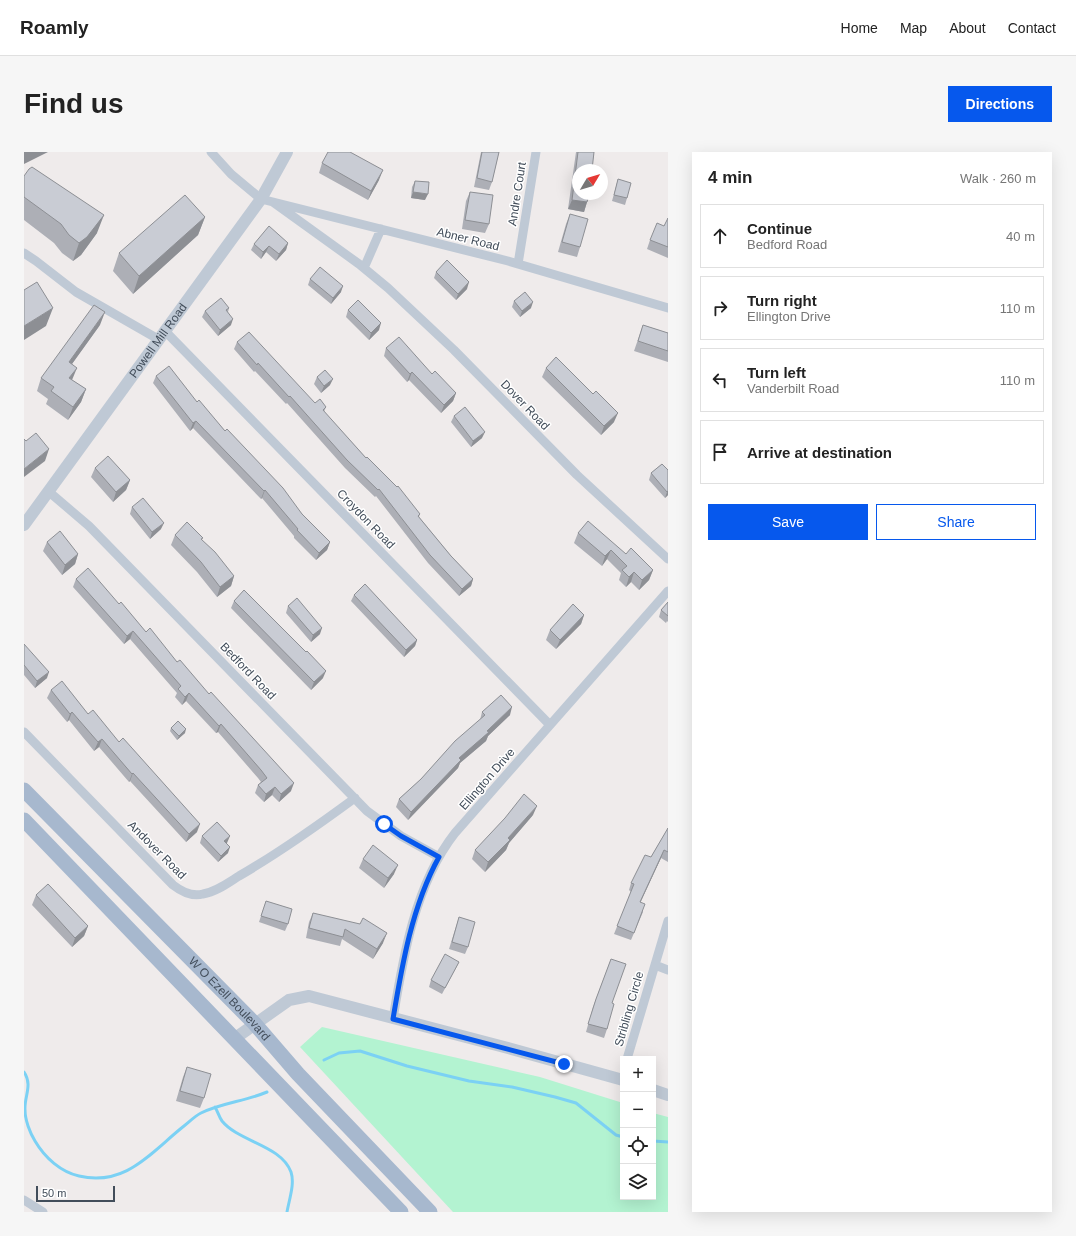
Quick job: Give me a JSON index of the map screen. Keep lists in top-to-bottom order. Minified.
{"streets":{"main road":["W O Ezell Boulevard"],"street":["Andre Court","Abner Road","Powell Mill Road","Dover Road","Croydon Road","Bedford Road","Ellington Drive","Andover Road","Stribling Circle"]},"crossings":[["Andre Court","Abner Road"],["Abner Road","Powell Mill Road"],["Abner Road","Dover Road"],["Powell Mill Road","Croydon Road"],["Powell Mill Road","Bedford Road"],["Croydon Road","Ellington Drive"],["Bedford Road","Ellington Drive"],["Bedford Road","Andover Road"]],"scale_bar":"50 m","north":"top right","page":{"header":"Roamly","nav":["Home","Map","About","Contact"],"buttons":["Directions",["Save","Share"]],"title":"Find us","heading":["4 min","Walk · 260 m"],"list":[["Continue","Bedford Road","40 m"],["Turn right","Ellington Drive","110 m"],["Turn left","Vanderbilt Road","110 m"],"Arrive at destination"],"map_buttons":["+","−"],"scale":"50 m"}}
